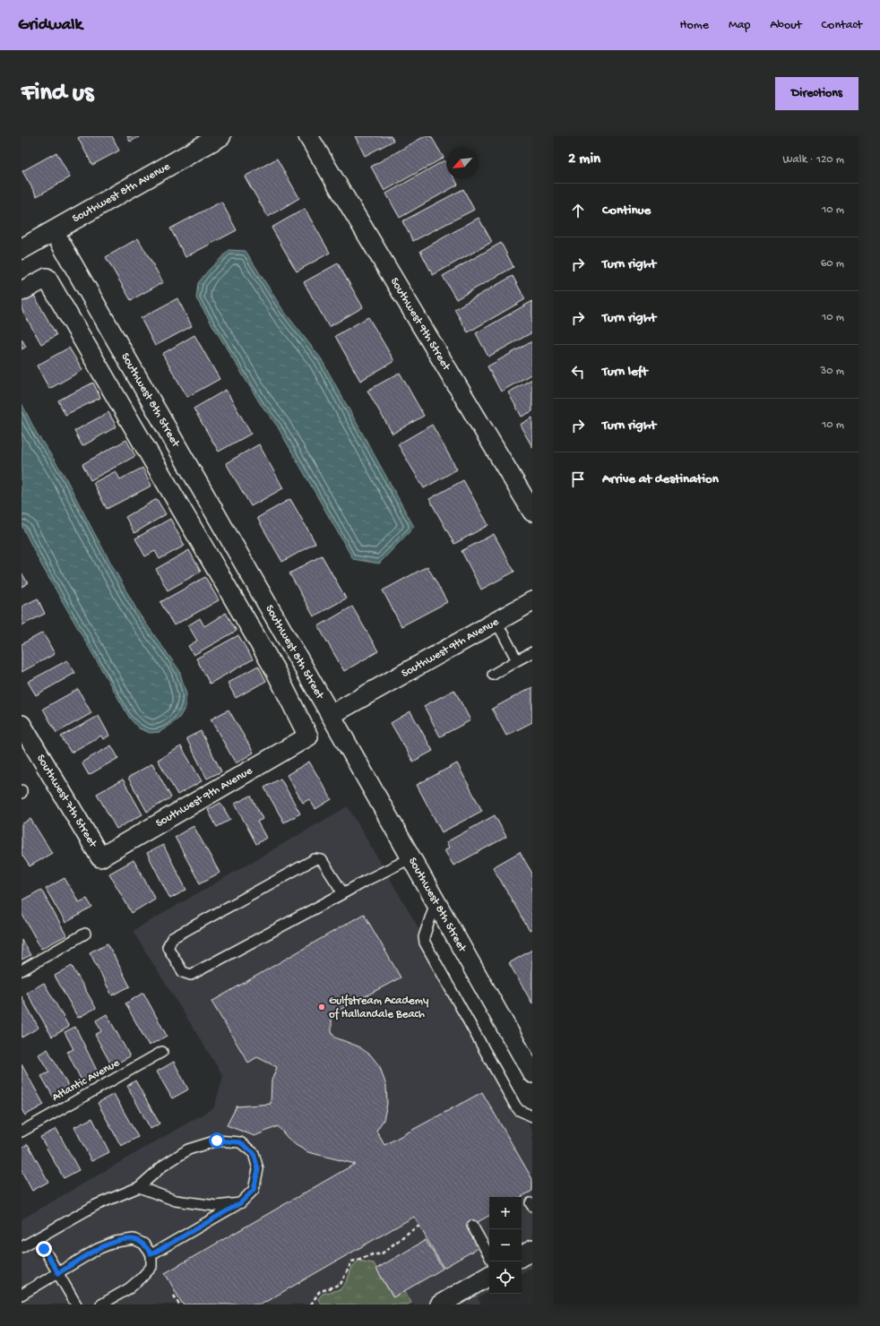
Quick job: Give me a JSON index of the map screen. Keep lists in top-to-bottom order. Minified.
{"streets":{"street":["Southwest 8th Avenue","Southwest 9th Street","Southwest 8th Street","Southwest 9th Avenue","Southwest 7th Street"],"lane":["Atlantic Avenue"]},"crossings":[["Southwest 8th Avenue","Southwest 8th Street"],["Southwest 8th Street","Southwest 9th Avenue"],["Southwest 9th Avenue","Southwest 7th Street"]],"places":["Gulfstream Academy of Hallandale Beach"],"north":"bottom left","page":{"header":"Gridwalk","nav":["Home","Map","About","Contact"],"buttons":"Directions","title":"Find us","heading":["2 min","Walk · 120 m"],"list":[["Continue","10 m"],["Turn right","60 m"],["Turn right","10 m"],["Turn left","30 m"],["Turn right","10 m"],"Arrive at destination"],"map_buttons":["+","−"]}}
